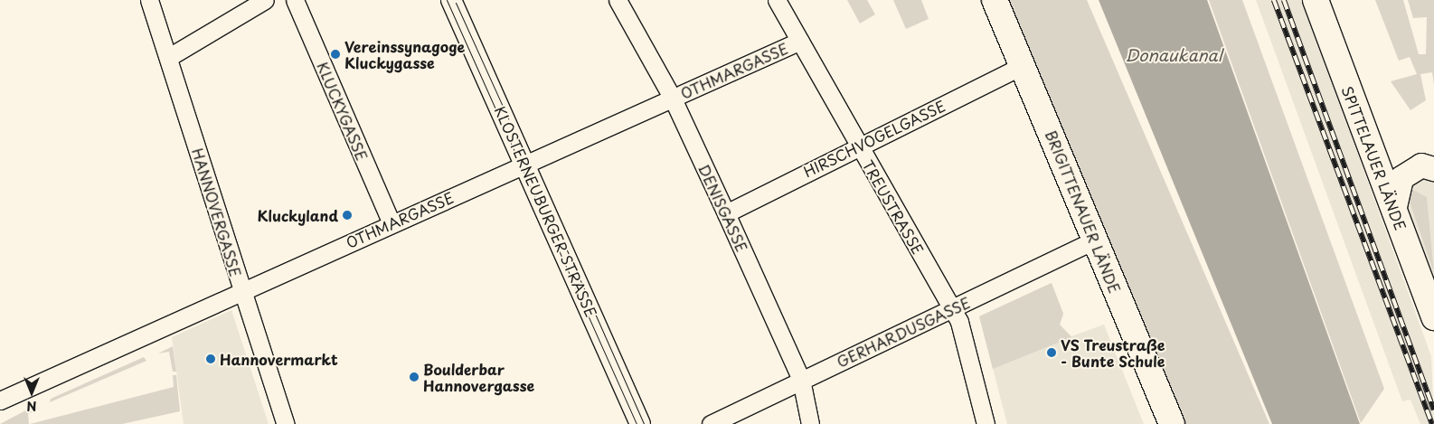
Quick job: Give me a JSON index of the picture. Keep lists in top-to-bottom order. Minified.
{"streets":{"main road":["SPITTELAUER LÄNDE","BRIGITTENAUER LÄNDE"],"street":["OTHMARGASSE","KLUCKYGASSE","HIRSCHVOGELGASSE","TREUSTRASSE","DENISGASSE","KLOSTERNEUBURGER STRASSE","HANNOVERGASSE","GERHARDUSGASSE"]},"crossings":[["OTHMARGASSE","KLUCKYGASSE"],["OTHMARGASSE","TREUSTRASSE"],["OTHMARGASSE","DENISGASSE"],["OTHMARGASSE","KLOSTERNEUBURGER STRASSE"],["OTHMARGASSE","HANNOVERGASSE"],["HIRSCHVOGELGASSE","TREUSTRASSE"],["HIRSCHVOGELGASSE","DENISGASSE"],["HIRSCHVOGELGASSE","BRIGITTENAUER LÄNDE"],["TREUSTRASSE","GERHARDUSGASSE"],["DENISGASSE","GERHARDUSGASSE"],["BRIGITTENAUER LÄNDE","GERHARDUSGASSE"]],"water":["Donaukanal"],"places":["Vereinssynagoge Kluckygasse","Kluckyland","VS Treustraße - Bunte Schule","Hannovermarkt","Boulderbar Hannovergasse"],"north":"bottom"}
